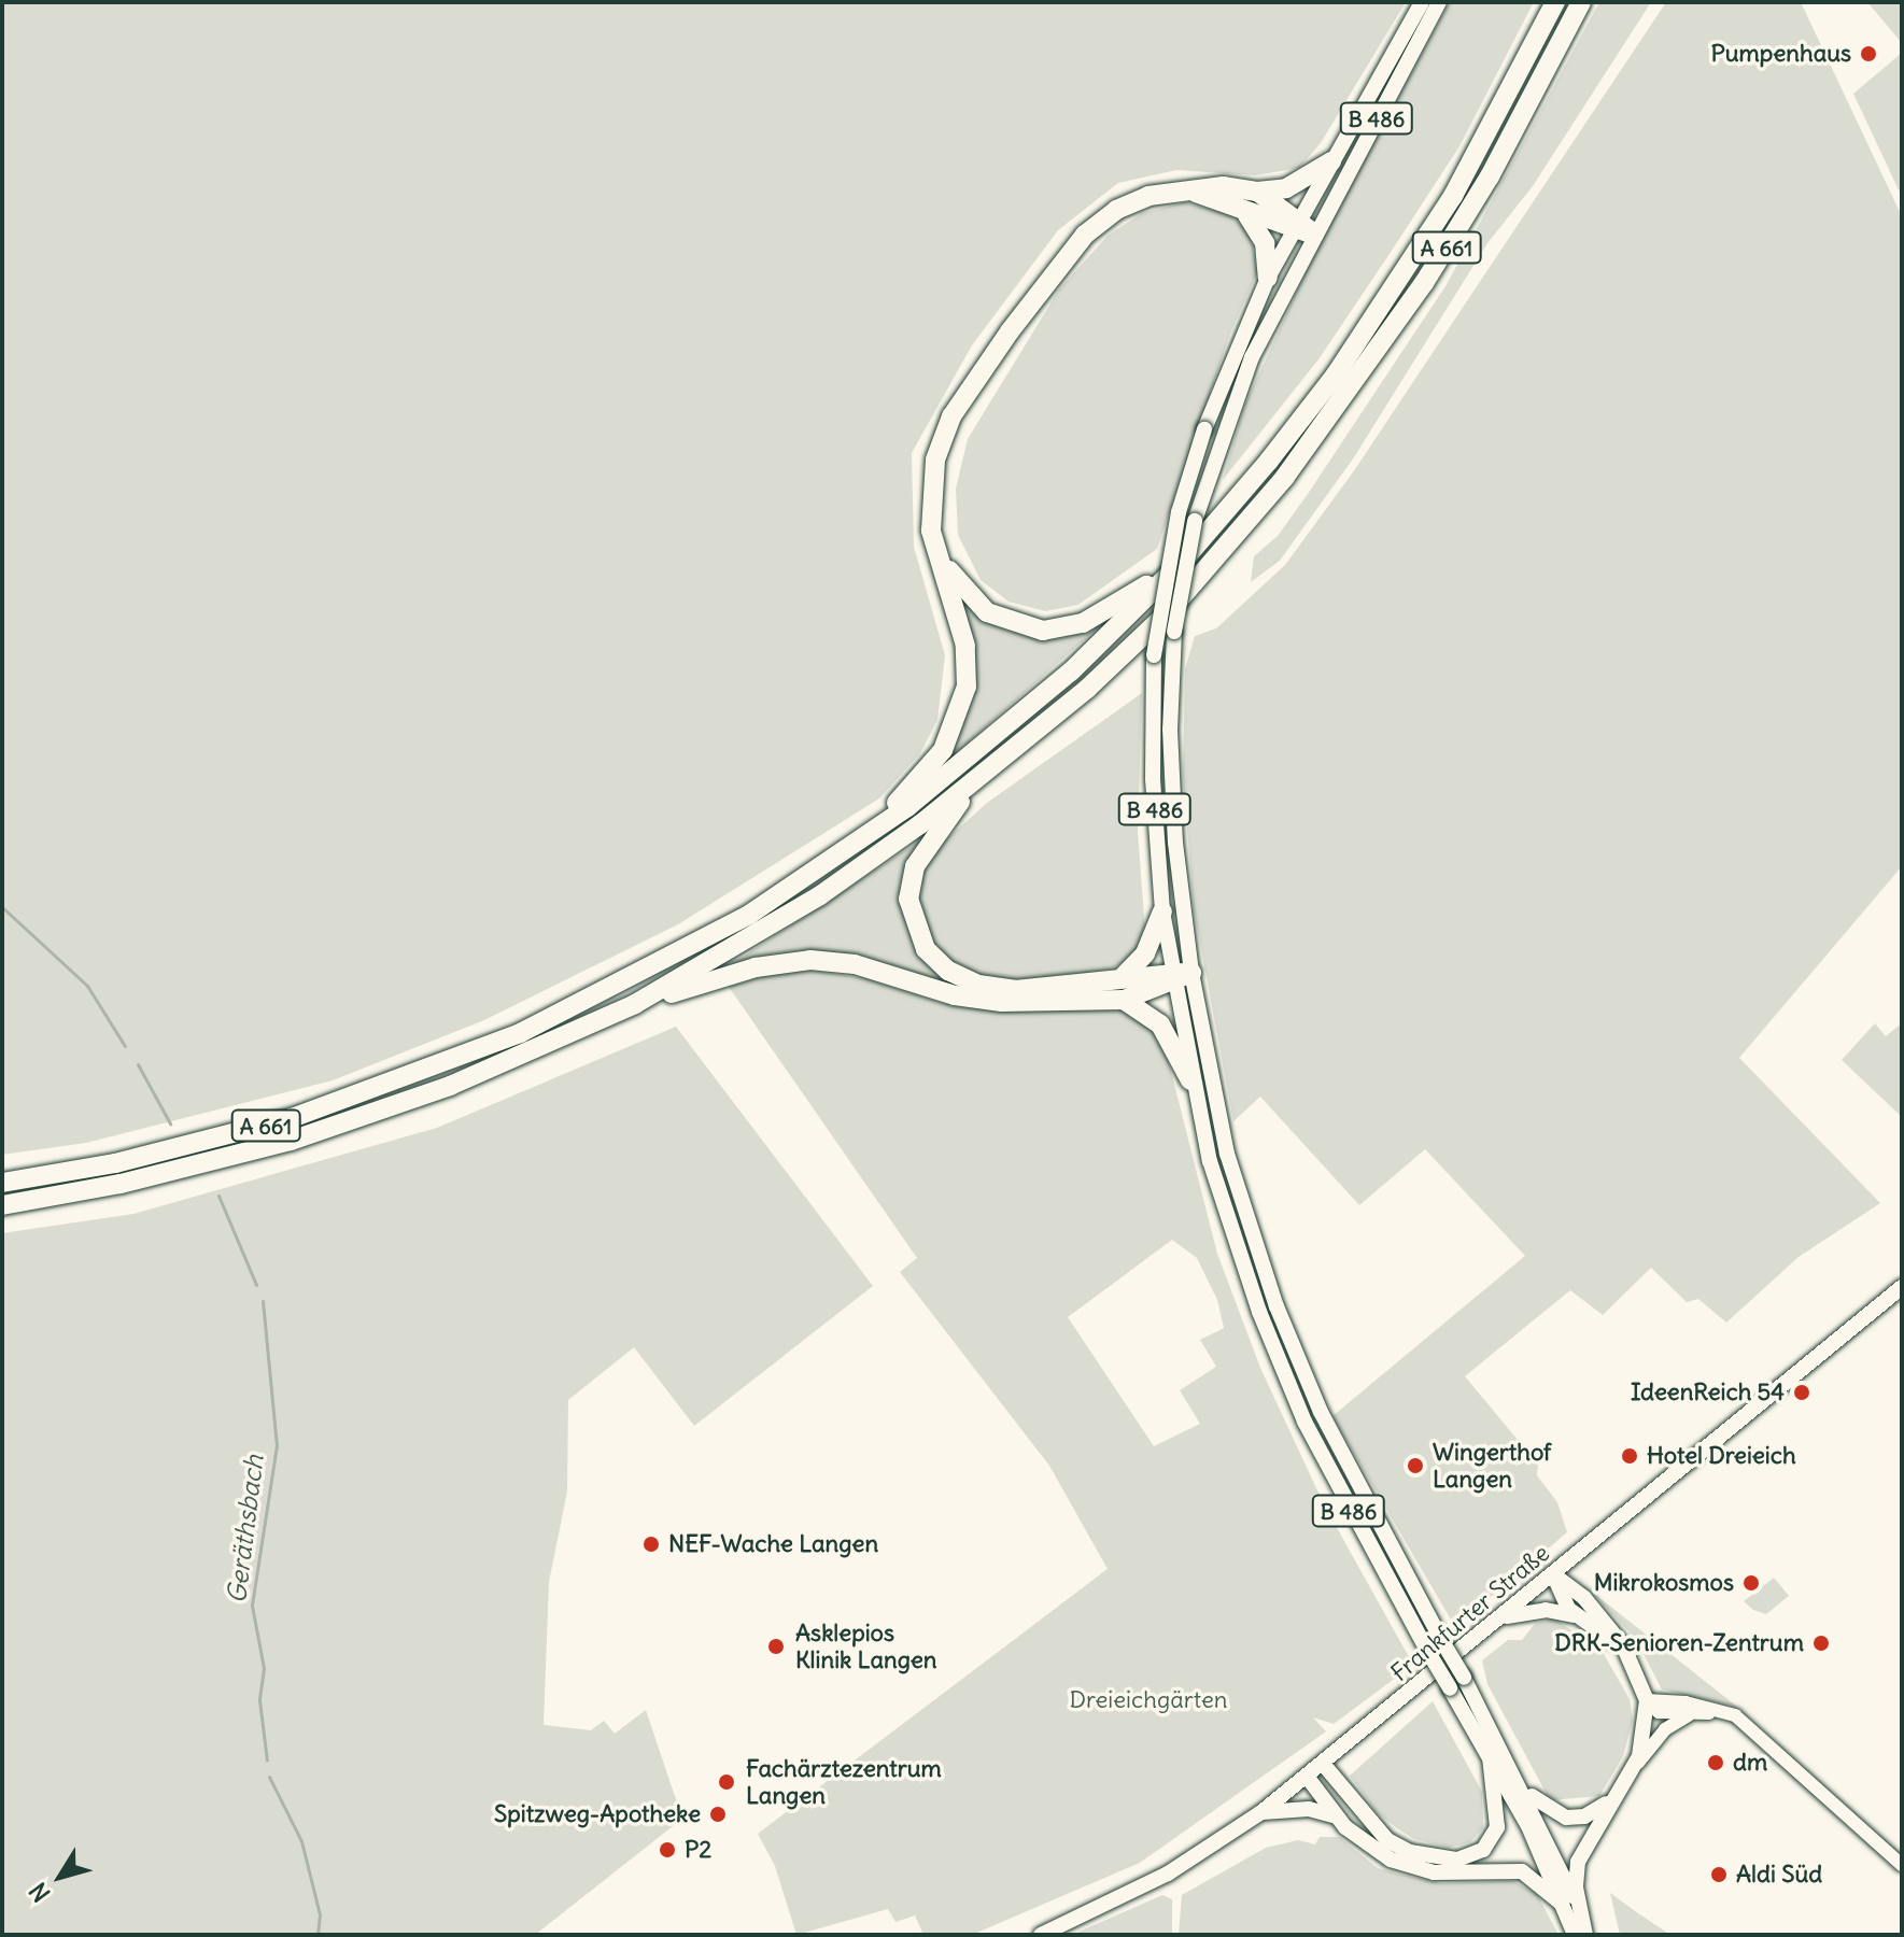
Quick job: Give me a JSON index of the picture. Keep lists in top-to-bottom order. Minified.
{"streets":{"highway":["A 661"],"main road":["B 486","Frankfurter Straße"]},"crossings":[["B 486","Frankfurter Straße"]],"water":["Geräthsbach"],"parks":["Dreieichgärten"],"places":["Pumpenhaus","IdeenReich 54","Hotel Dreieich","Wingerthof Langen","NEF-Wache Langen","Mikrokosmos","DRK-Senioren-Zentrum","Asklepios Klinik Langen","dm","Fachärztezentrum Langen","Spitzweg-Apotheke","P2","Aldi Süd"],"north":"bottom left"}
